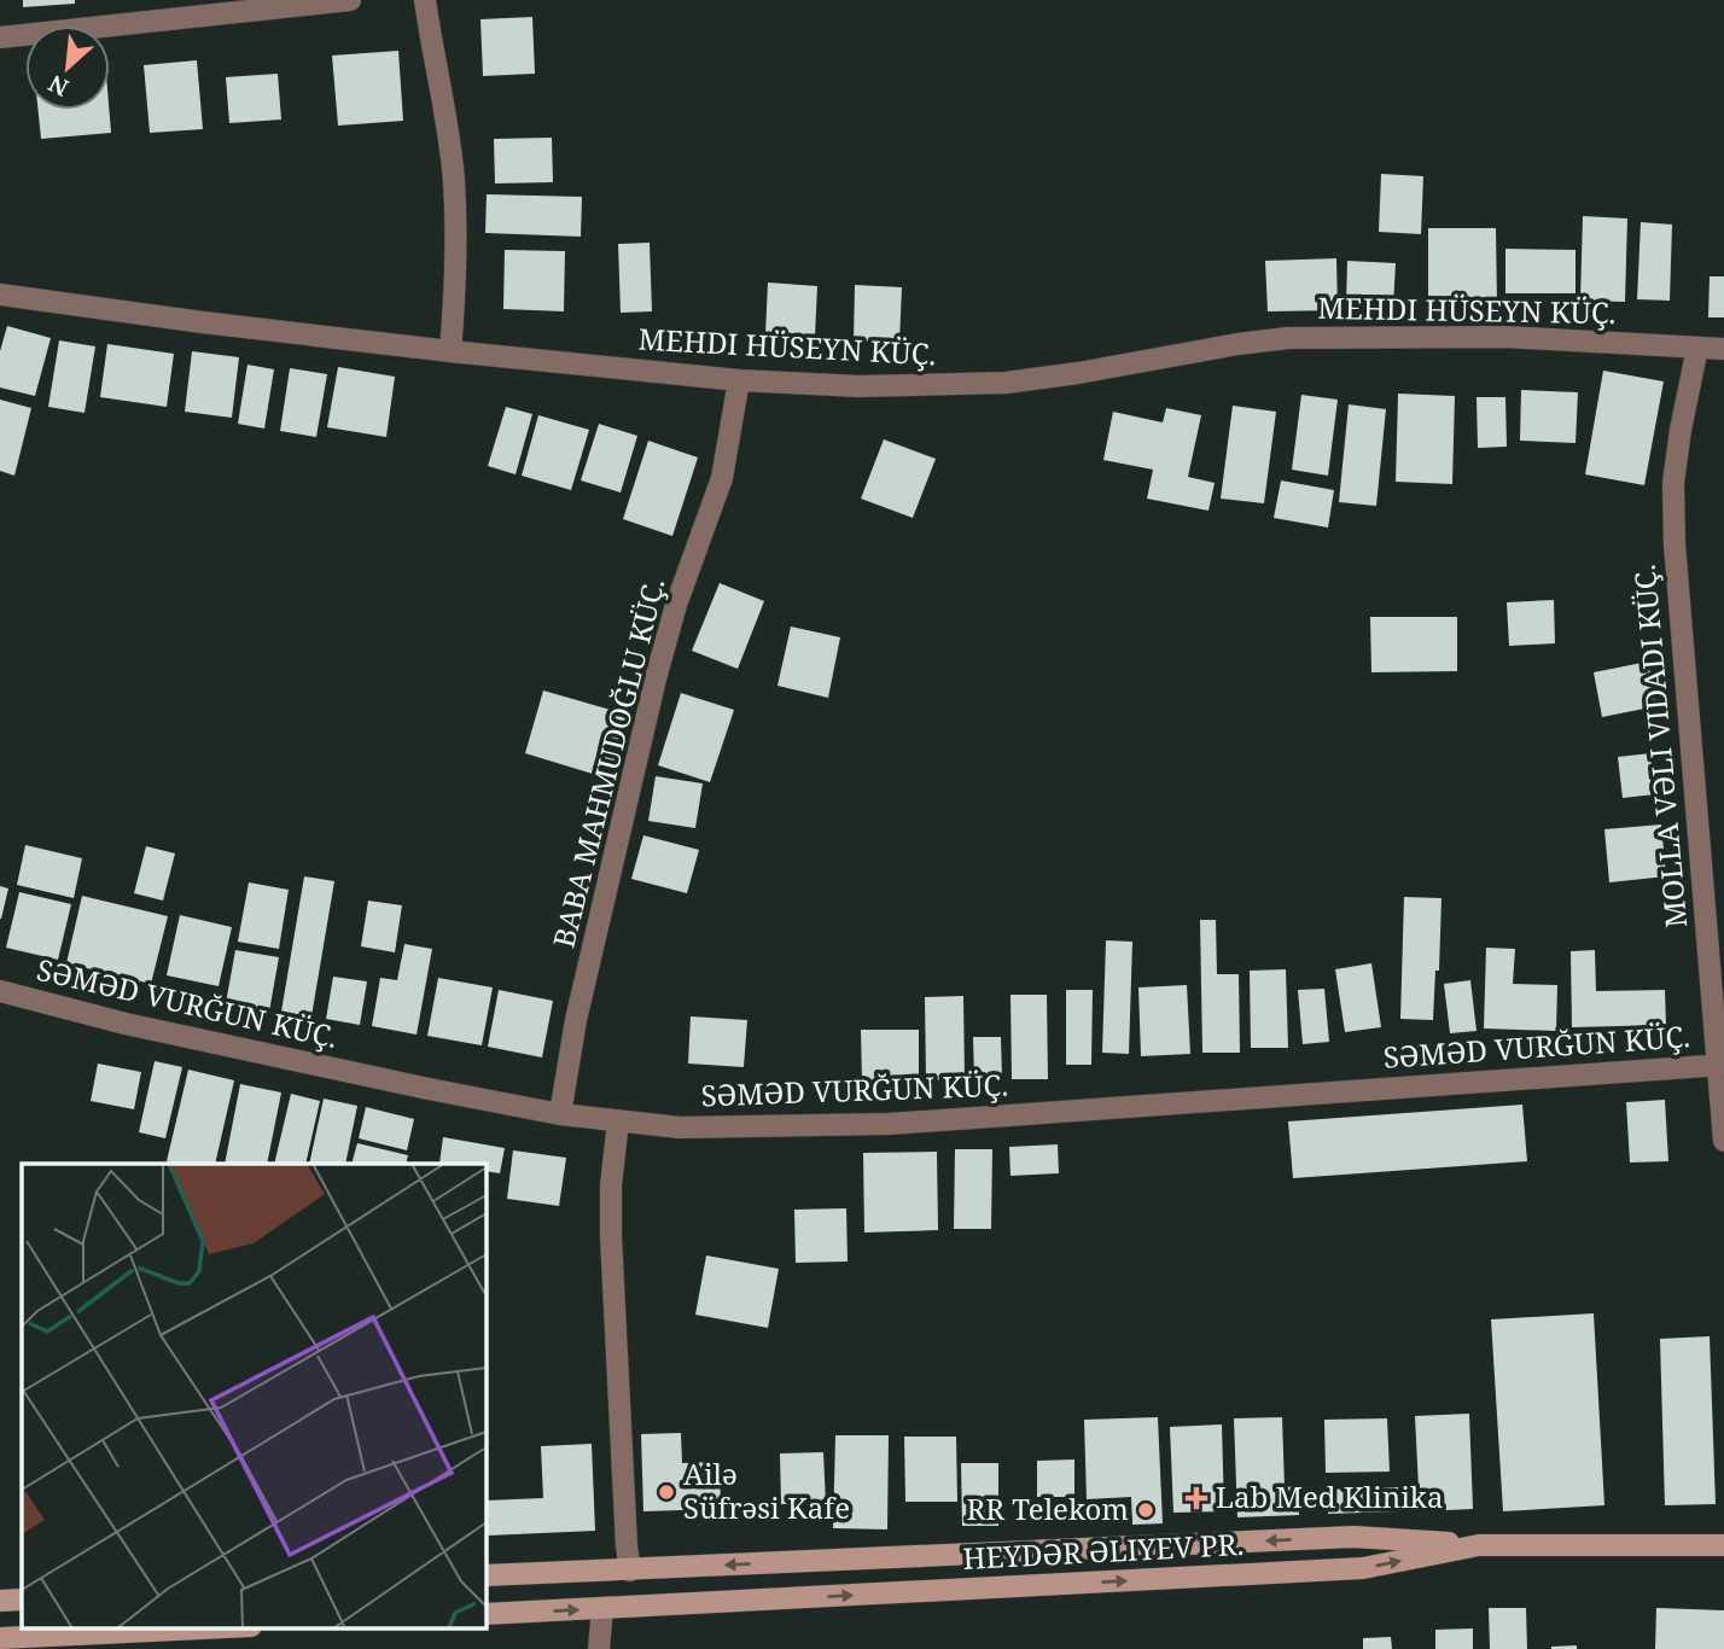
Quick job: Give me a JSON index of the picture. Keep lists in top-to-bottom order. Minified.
{"streets":{"main road":["HEYDƏR ƏLIYEV PR."],"street":["MEHDI HÜSEYN KÜÇ.","MOLLA VƏLI VIDADI KÜÇ.","BABA MAHMUDOĞLU KÜÇ.","SƏMƏD VURĞUN KÜÇ."]},"crossings":[["MEHDI HÜSEYN KÜÇ.","MOLLA VƏLI VIDADI KÜÇ."],["MEHDI HÜSEYN KÜÇ.","BABA MAHMUDOĞLU KÜÇ."],["MOLLA VƏLI VIDADI KÜÇ.","SƏMƏD VURĞUN KÜÇ."],["BABA MAHMUDOĞLU KÜÇ.","SƏMƏD VURĞUN KÜÇ."]],"places":{"other":["Ailə Süfrəsi Kafe","RR Telekom"],"health":["Lab Med Klinika"]},"north":"bottom left"}
